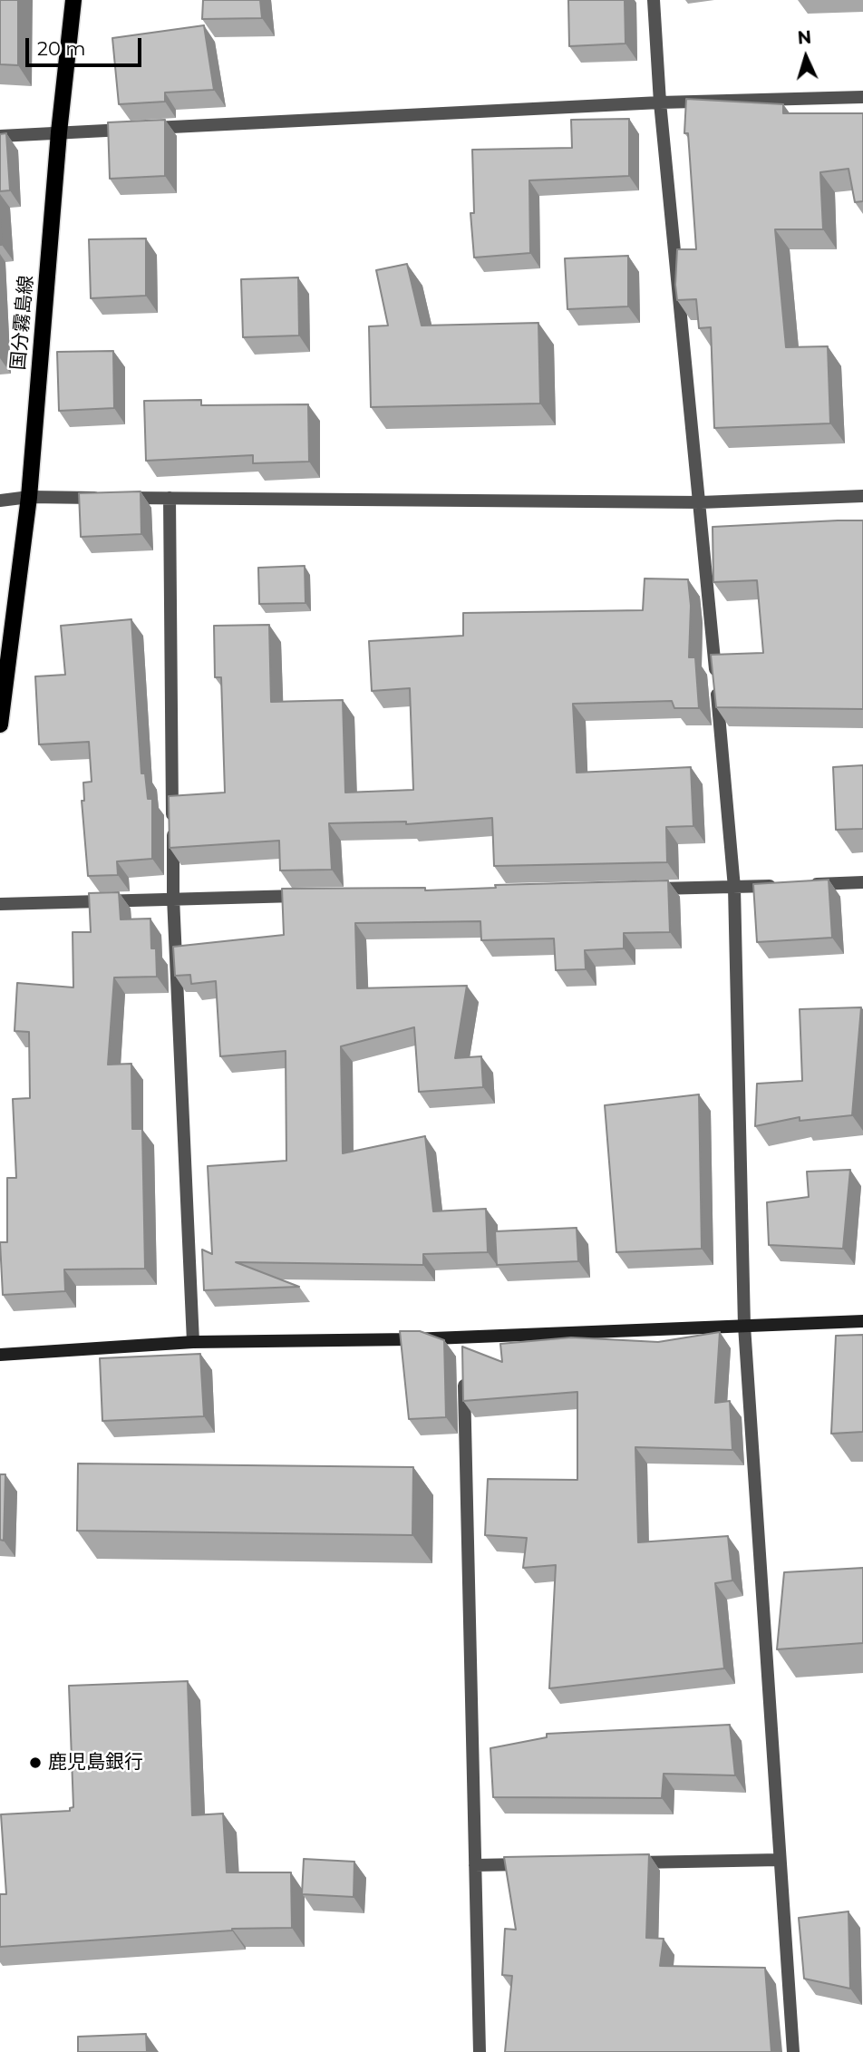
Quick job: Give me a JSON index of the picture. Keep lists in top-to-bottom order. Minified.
{"streets":{"main road":["国分霧島線"]},"places":["鹿児島銀行"],"scale_bar":"20 m","north":"top"}
